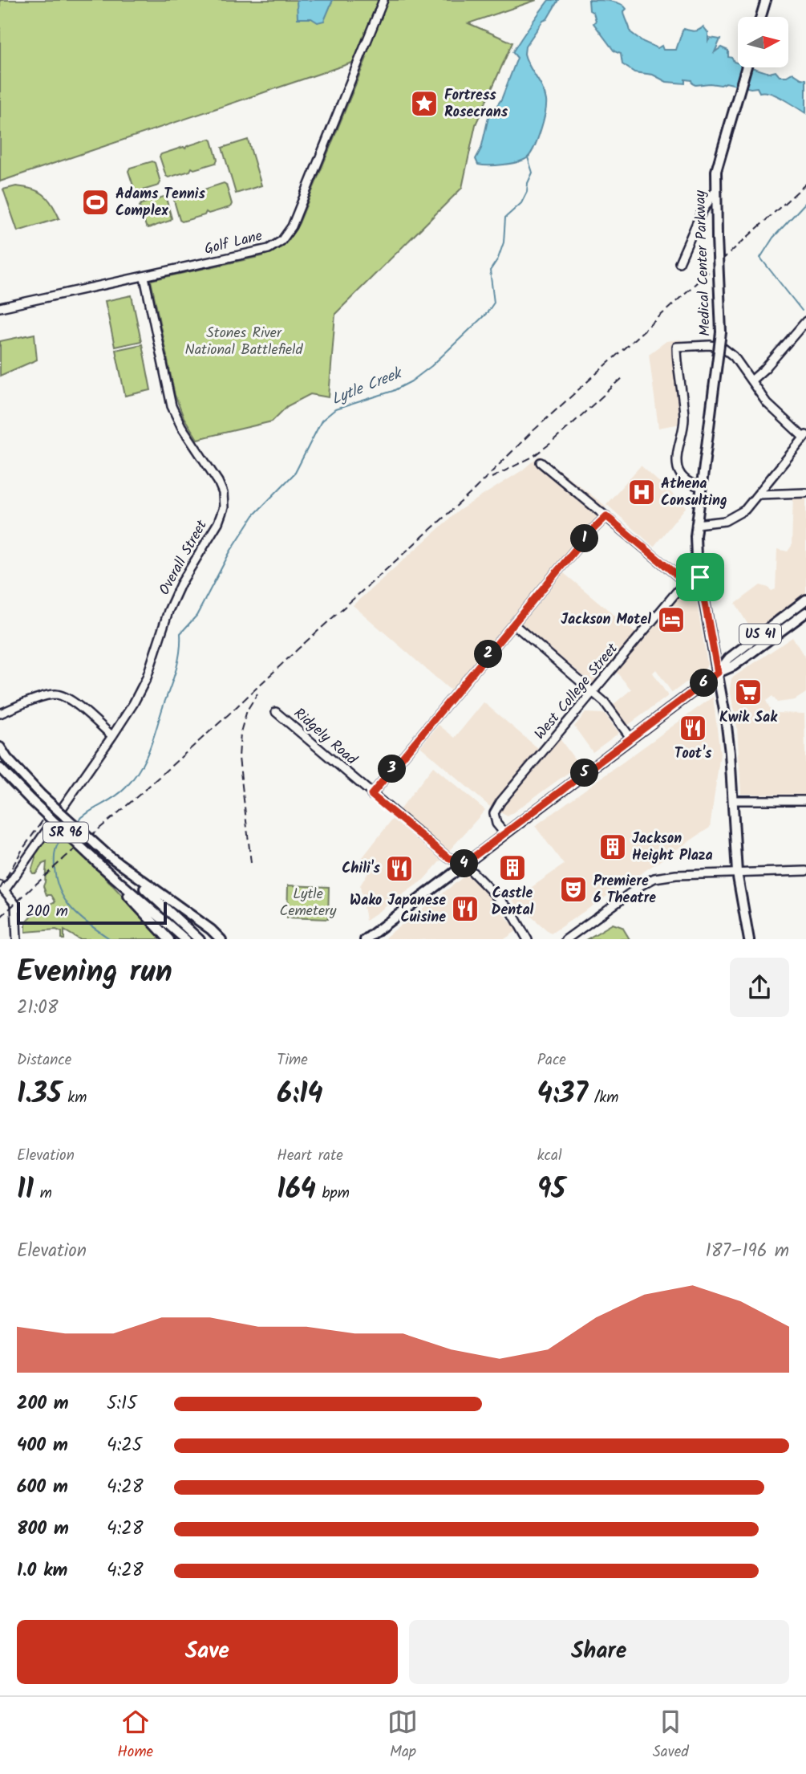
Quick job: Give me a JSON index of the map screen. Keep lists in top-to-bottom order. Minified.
{"streets":{"main road":["Medical Center Parkway","US 41","SR 96"],"street":["Golf Lane","Overall Street","West College Street","Ridgely Road"]},"crossings":[["Golf Lane","Overall Street"],["Medical Center Parkway","US 41"],["US 41","West College Street"],["US 41","Ridgely Road"]],"water":["Lytle Creek"],"parks":["Stones River National Battlefield","Lytle Cemetery"],"places":{"place":["Fortress Rosecrans"],"sports":["Adams Tennis Complex"],"hospital":["Athena Consulting"],"hotel":["Jackson Motel"],"supermarket":["Kwik Sak"],"restaurant":["Toot's","Chili's","Wako Japanese Cuisine"],"building":["Jackson Height Plaza","Castle Dental"],"theatre":["Premiere 6 Theatre"]},"scale_bar":"200 m","north":"right","page":{"pins":["1","2","6","3","5","4"],"scale":"200 m","heading":["Evening run","21:08"],"stats":[["Distance","1.35 km"],["Time","6:14"],["Pace","4:37 /km"],["Elevation","11 m"],["Heart rate","164 bpm"],["kcal","95"]],"chart":["Elevation","187–196 m"],"list":[{"name":"200 m","note":"5:15"},{"name":"400 m","note":"4:25"},{"name":"600 m","note":"4:28"},{"name":"800 m","note":"4:28"},{"name":"1.0 km","note":"4:28"}],"buttons":["Save","Share"],"tabs":["Home","Map","Saved"]}}
